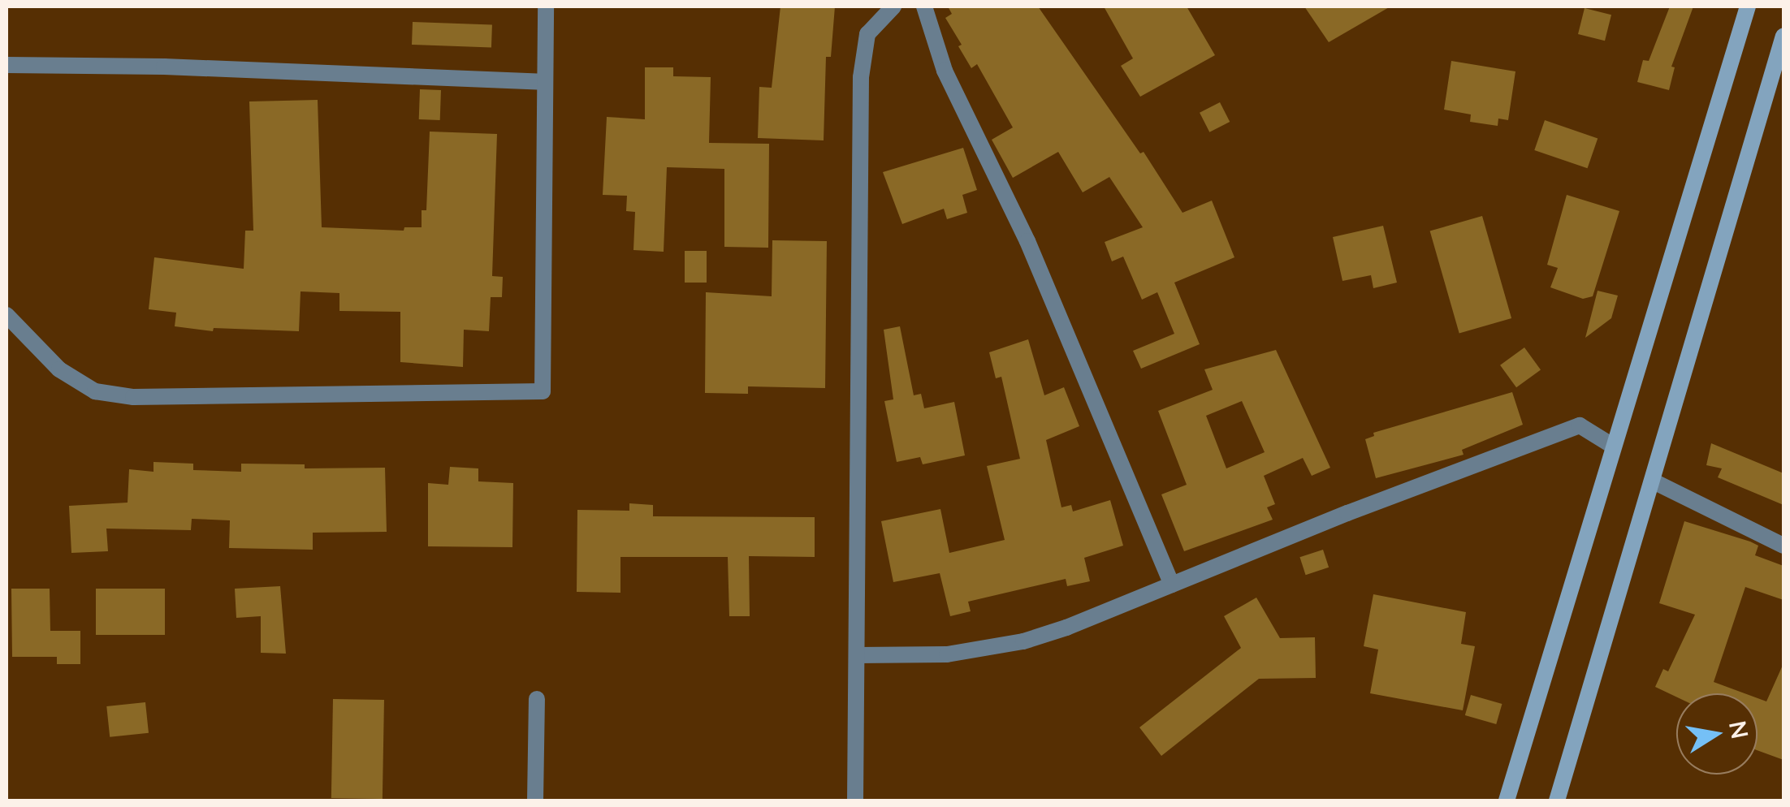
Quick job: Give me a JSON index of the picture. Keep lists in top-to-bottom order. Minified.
{"north":"right"}
